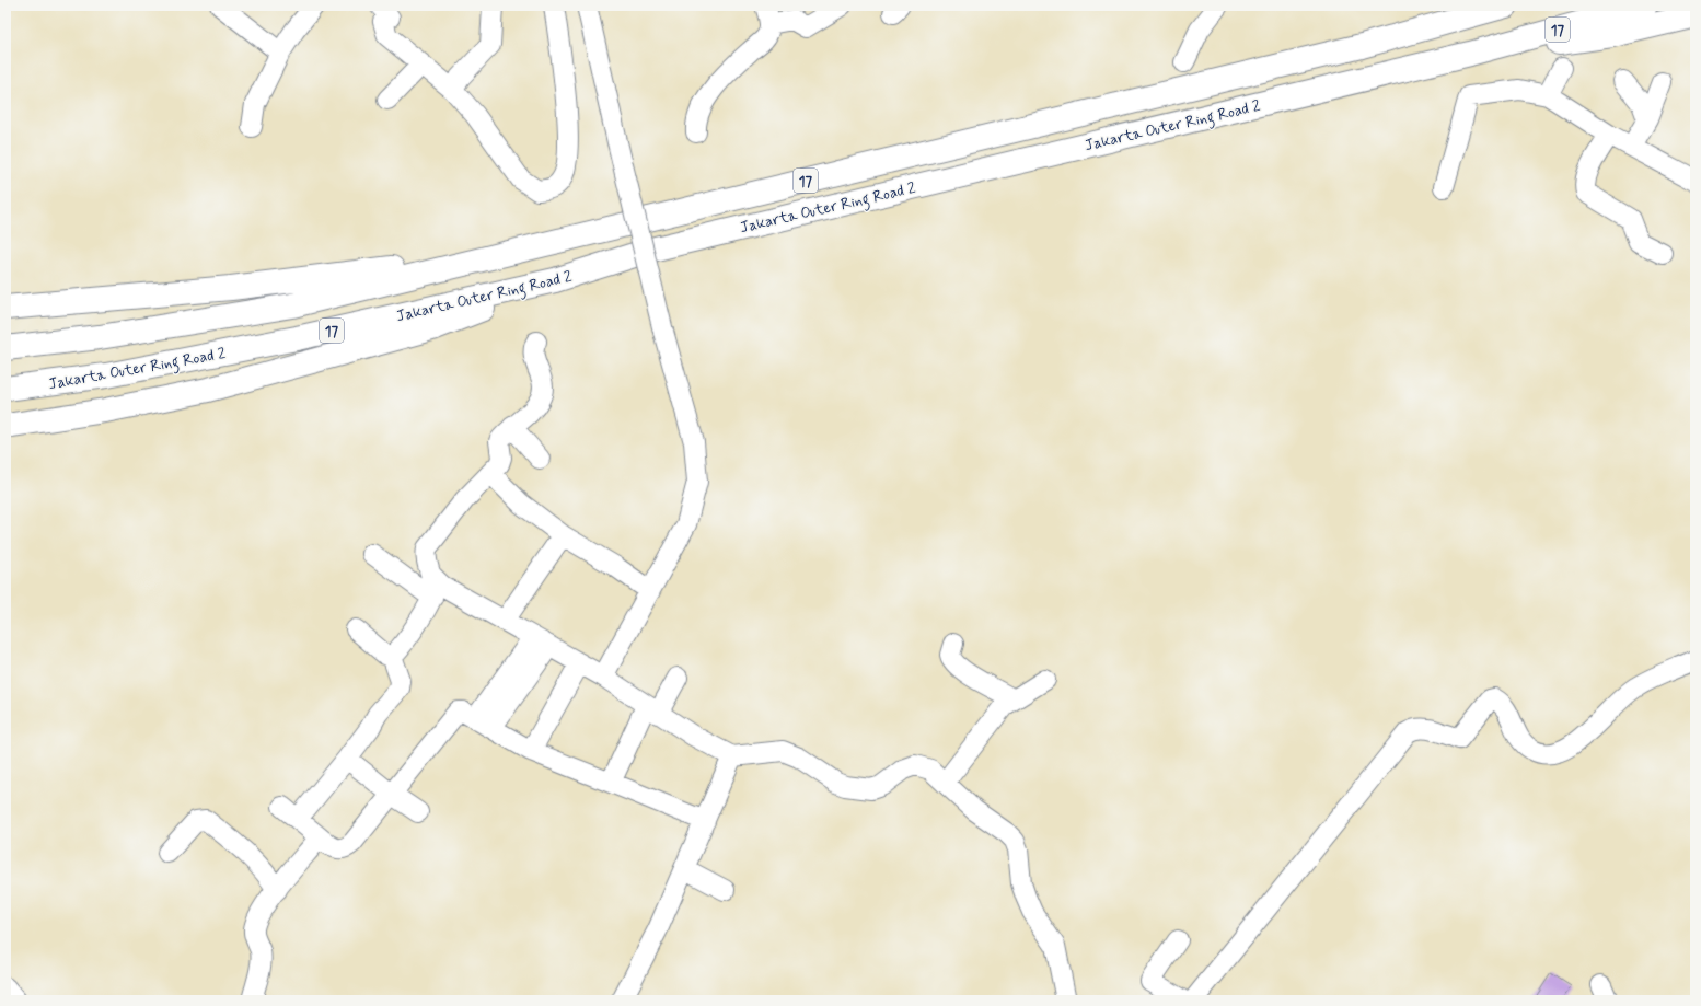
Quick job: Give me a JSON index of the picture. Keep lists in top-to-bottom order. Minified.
{"streets":{"highway":["17","Jakarta Outer Ring Road 2"]}}
